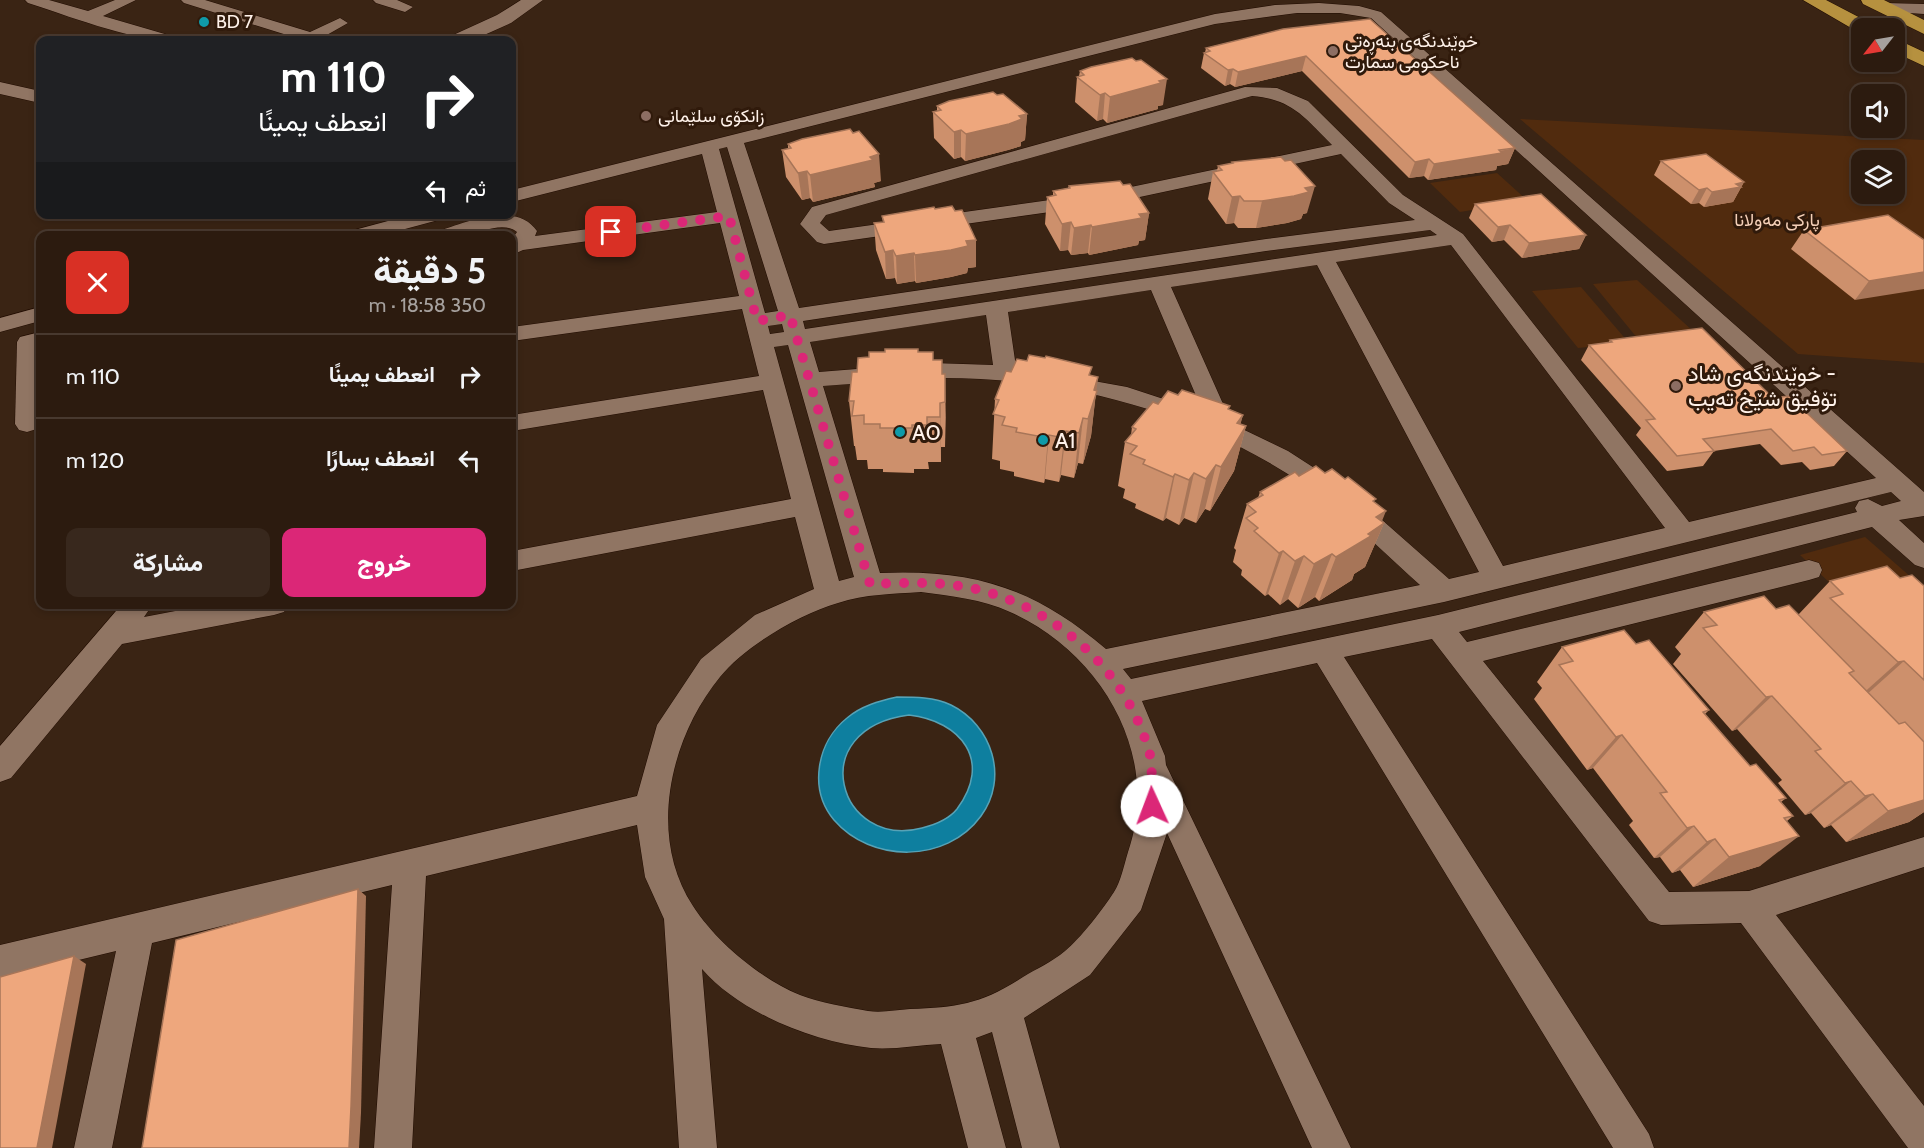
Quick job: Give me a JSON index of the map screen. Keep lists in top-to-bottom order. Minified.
{"parks":["پارکی مەولانا"],"places":["BD 7","خوێندنگەی بنەڕەتی ناحکومی سمارت","زانکۆی سلێمانی","خوێندنگەی شاد - تۆفیق شێخ تەیب","A0","A1"],"north":"bottom left","page":{"turn":["110 m","انعطف يمينًا"],"then":"ثم","heading":["5 دقيقة","350 m · 18:58"],"list":[{"name":"انعطف يمينًا","value":"110 m"},{"name":"انعطف يسارًا","value":"120 m"}],"buttons":["خروج","مشاركة"]}}
